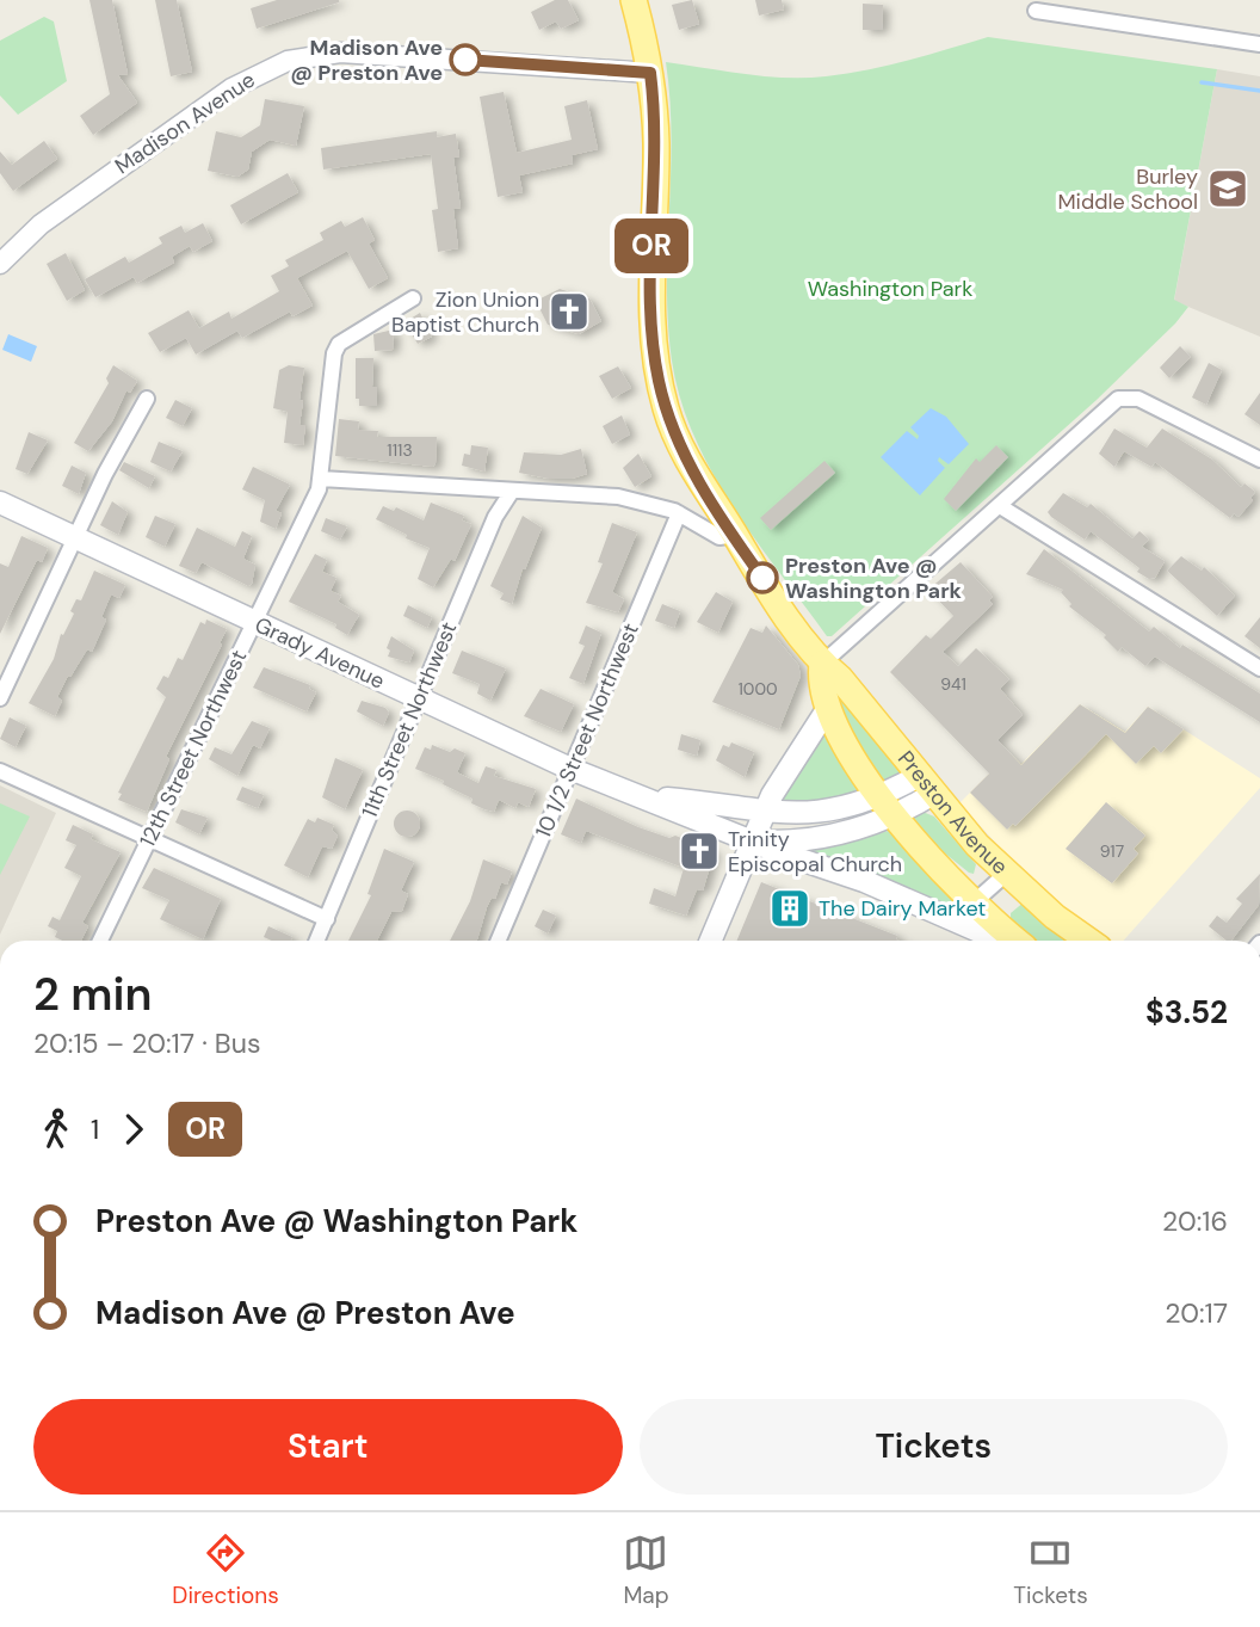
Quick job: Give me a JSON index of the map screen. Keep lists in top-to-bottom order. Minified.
{"streets":{"main road":["Grady Avenue","Preston Avenue"],"street":["Madison Avenue","11th Street Northwest","10 1/2 Street Northwest","12th Street Northwest"]},"crossings":[["Madison Avenue","Preston Avenue"],["Grady Avenue","11th Street Northwest"],["Grady Avenue","10 1/2 Street Northwest"],["Grady Avenue","12th Street Northwest"],["Grady Avenue","Preston Avenue"]],"parks":["Washington Park"],"places":{"other":["Madison Ave @ Preston Ave","Preston Ave @ Washington Park"],"school or university":["Burley Middle School"],"church":["Zion Union Baptist Church","Trinity Episcopal Church"],"building":["The Dairy Market"]},"lines":["bus line OR"],"house_numbers":["1113","941","1000","917"],"page":{"on_map":"OR","heading":["2 min","20:15 – 20:17 · Bus","$3.52"],"legs":["1","OR"],"list":[{"name":"Preston Ave @ Washington Park","value":"20:16"},{"name":"Madison Ave @ Preston Ave","value":"20:17"}],"buttons":["Start","Tickets"],"tabs":["Directions","Map","Tickets"]}}
